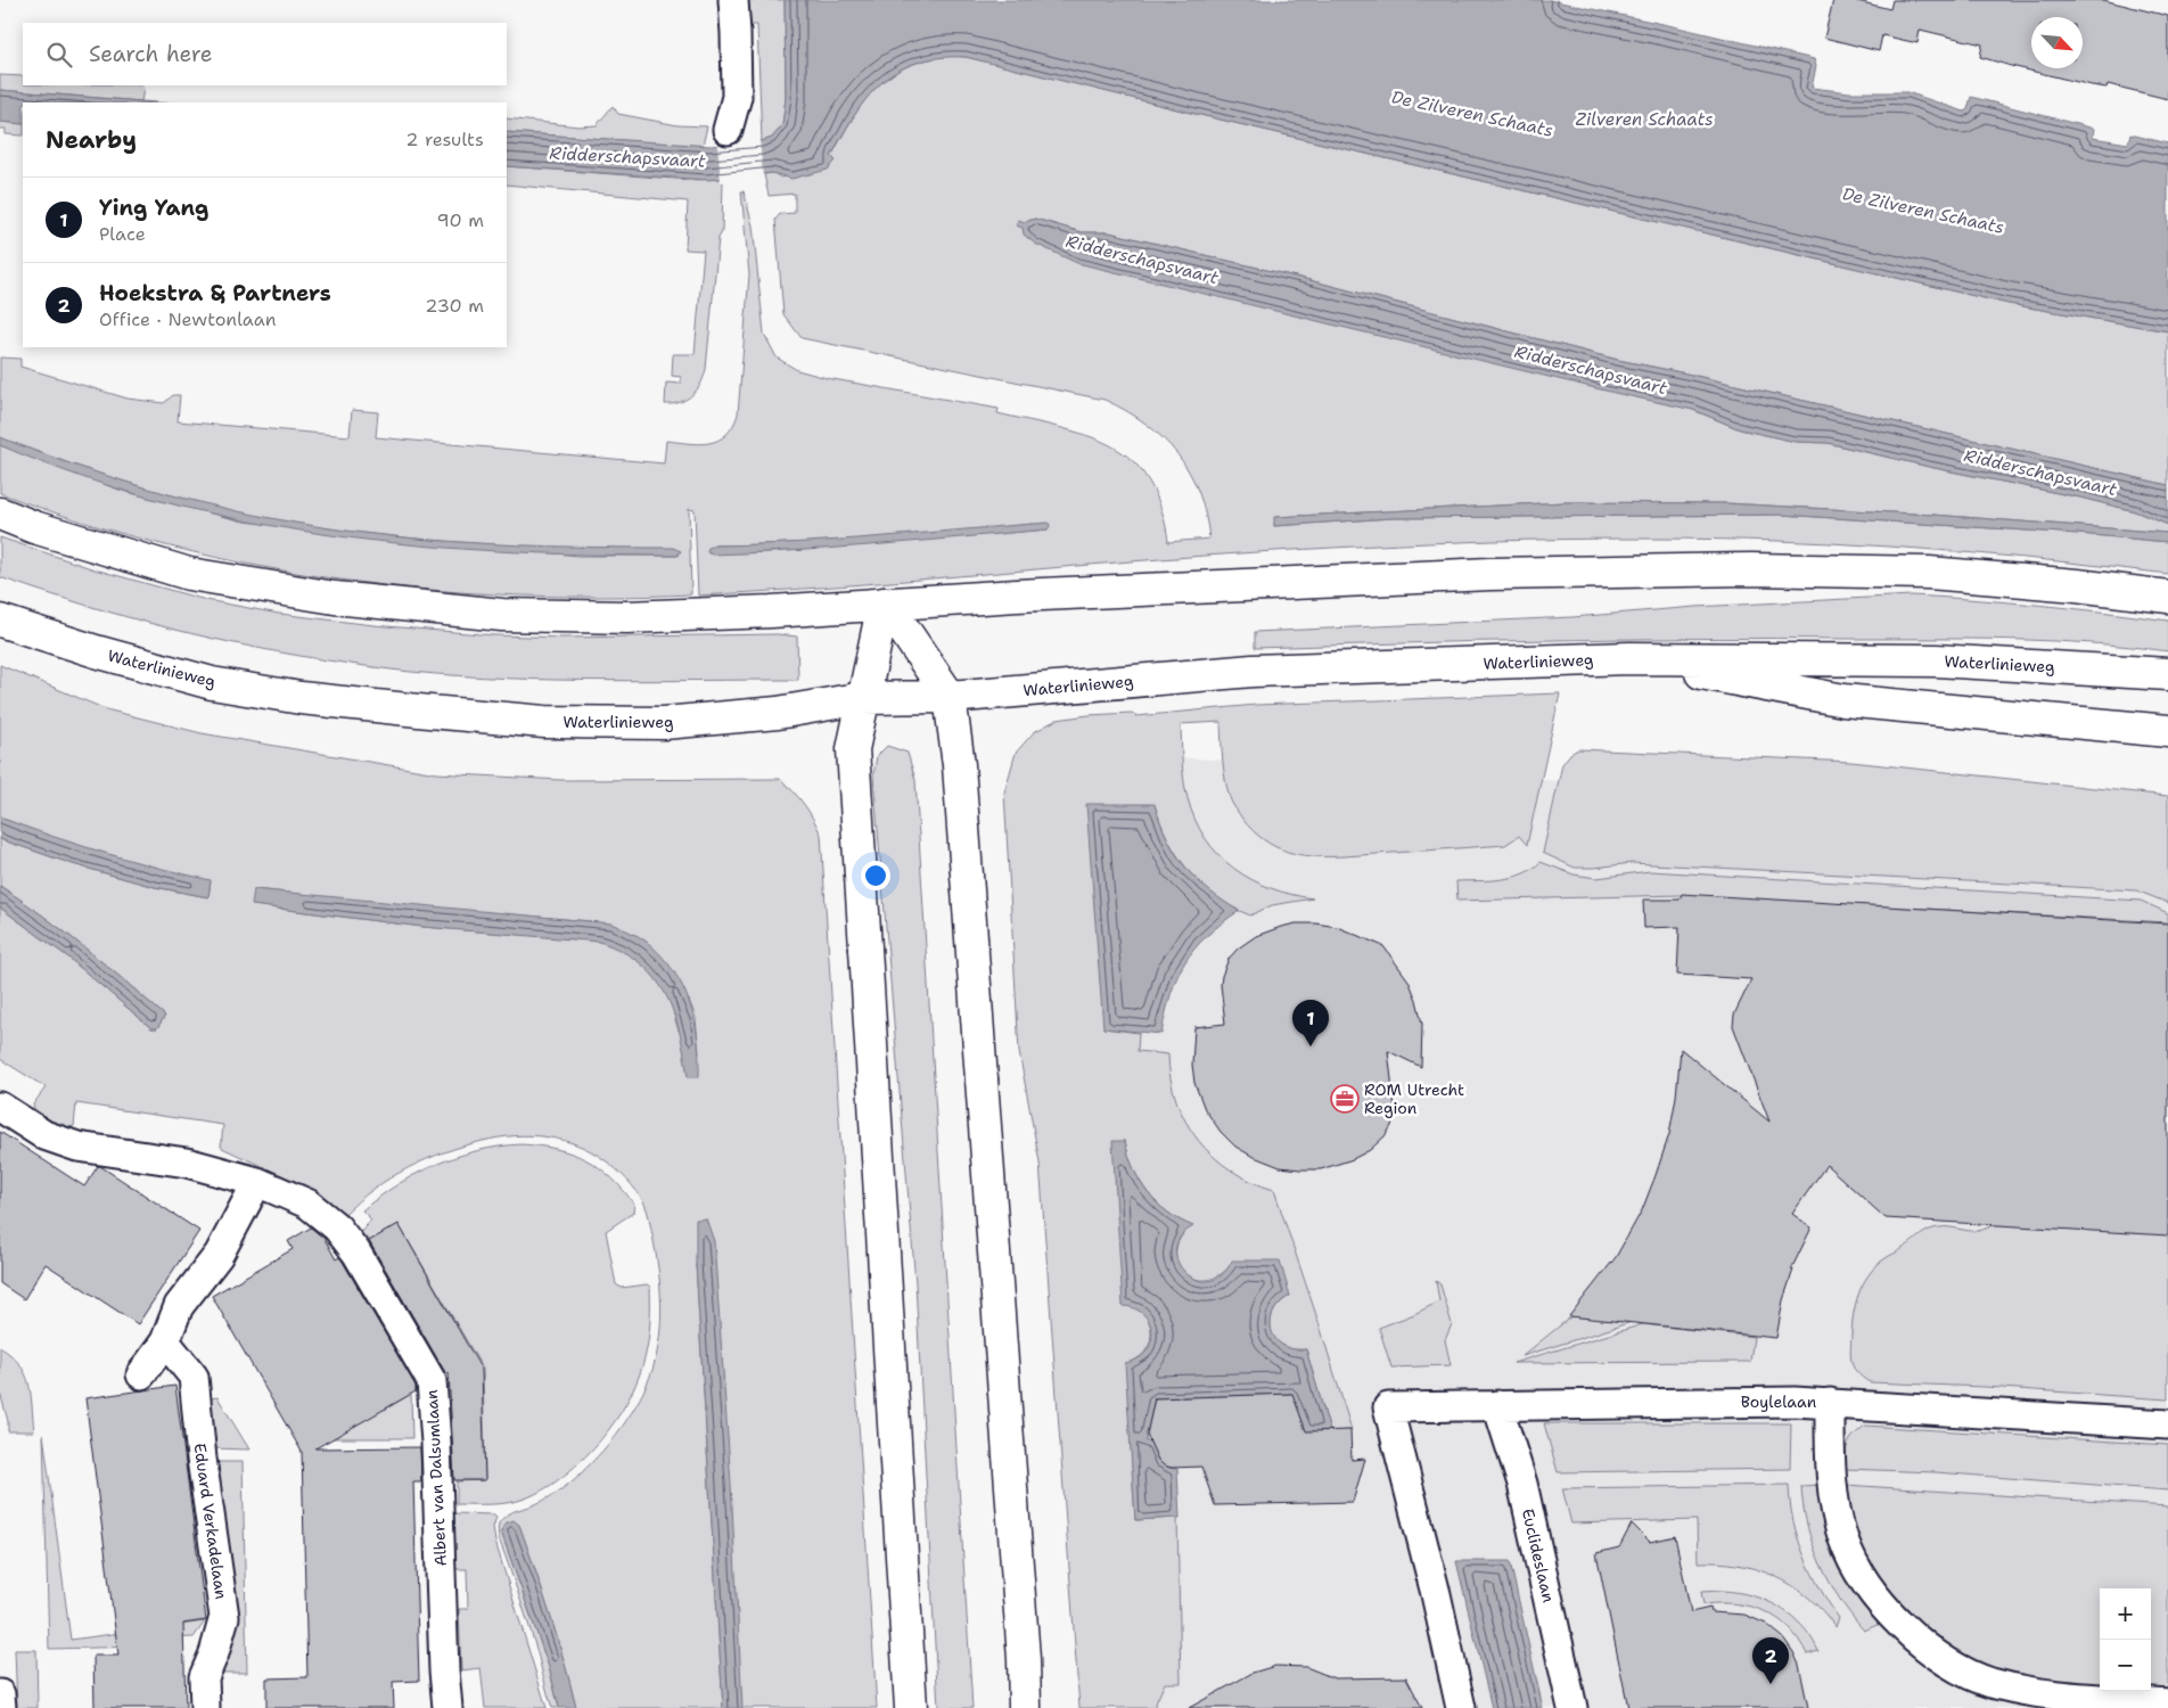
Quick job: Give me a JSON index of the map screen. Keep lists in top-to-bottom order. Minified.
{"streets":{"main road":["Waterlinieweg"],"street":["Boylelaan","Albert van Dalsumlaan","Eduard Verkadelaan","Euclideslaan"]},"crossings":[["Boylelaan","Euclideslaan"]],"water":["De Zilveren Schaats","Zilveren Schaats","Ridderschapsvaart"],"places":{"office":["ROM Utrecht Region"]},"north":"bottom right","page":{"search":"Search here","heading":["Nearby","2 results"],"list":[{"mark":"1","name":"Ying Yang","note":"Place","value":"90 m"},{"mark":"2","name":"Hoekstra & Partners","note":"Office · Newtonlaan","value":"230 m"}],"pins":["1","2"],"map_buttons":["+","−"]}}
